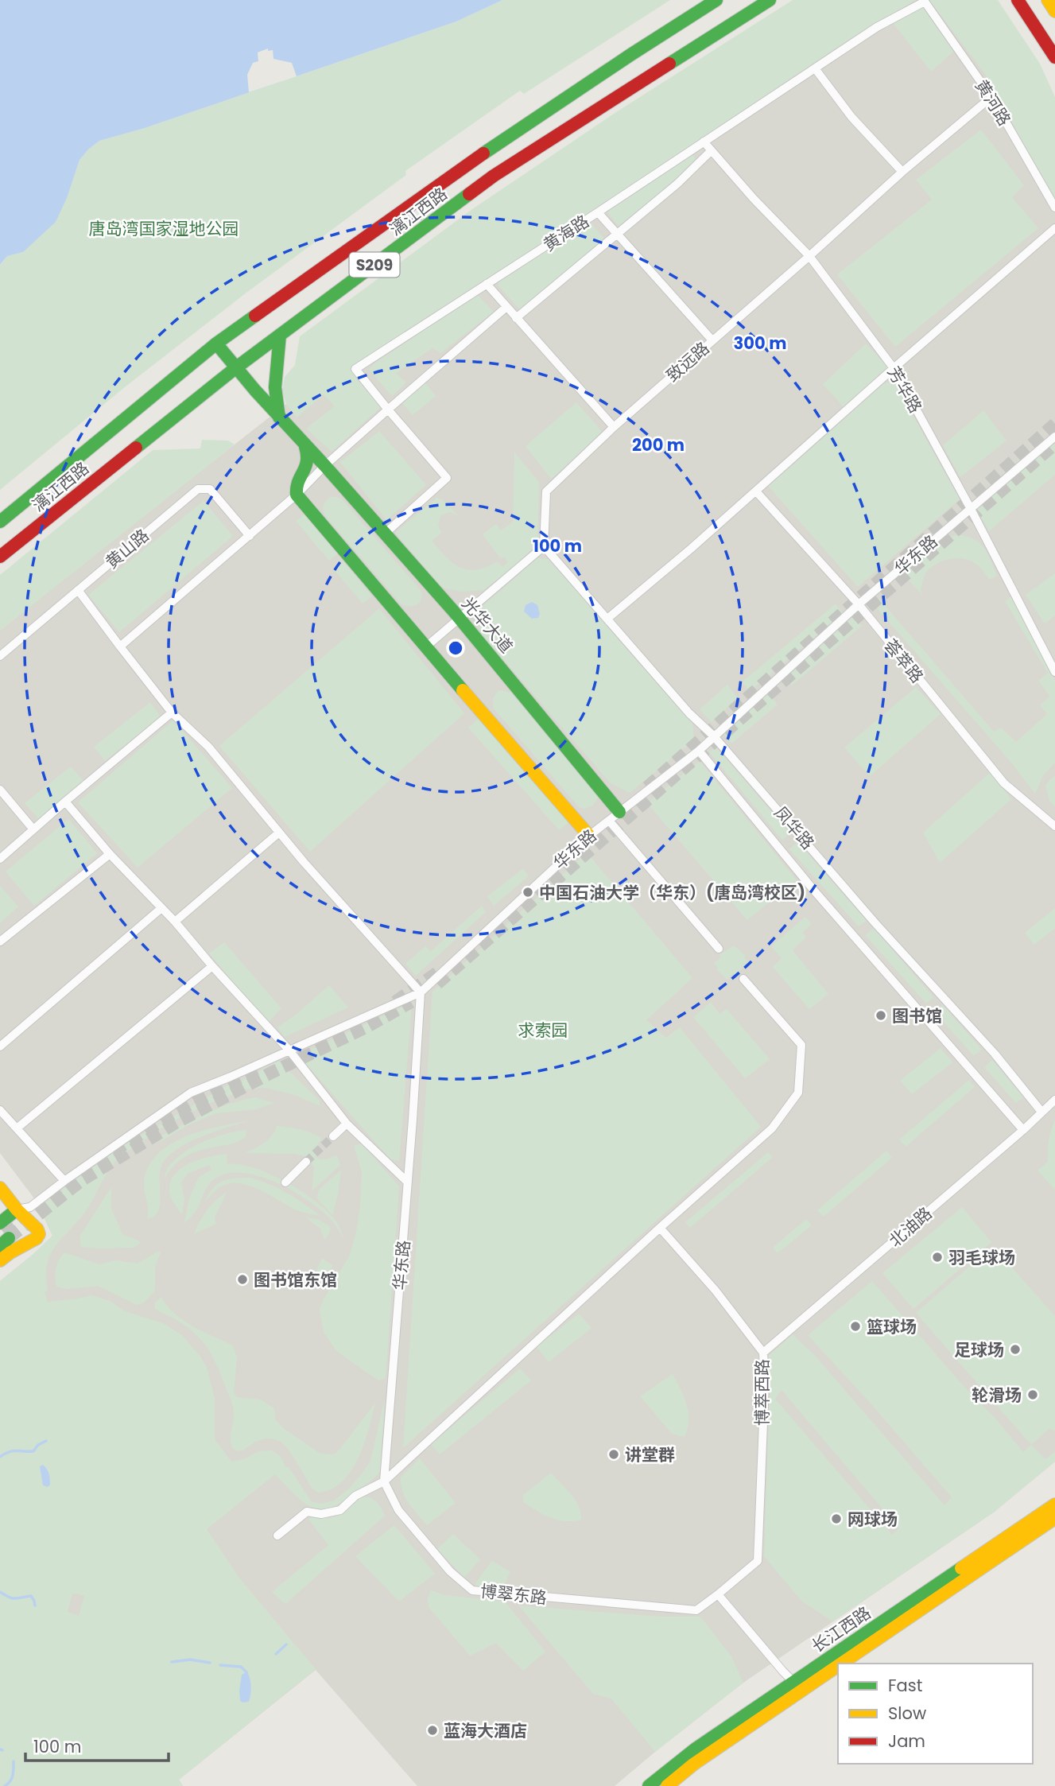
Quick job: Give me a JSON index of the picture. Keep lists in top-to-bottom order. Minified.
{"streets":{"main road":["漓江西路","S209","光华大道","长江西路"],"street":["黄河路","黄海路","致远路","芳华路","黄山路","华东路","荟萃路","凤华路","北油路","博萃西路","博翠东路"]},"crossings":[["黄河路","黄海路"],["黄河路","致远路"],["漓江西路","光华大道"],["黄海路","芳华路"],["致远路","芳华路"],["致远路","凤华路"],["芳华路","华东路"],["华东路","光华大道"],["华东路","荟萃路"],["华东路","凤华路"],["华东路","博翠东路"],["凤华路","北油路"],["北油路","博萃西路"],["博萃西路","博翠东路"]],"parks":["唐岛湾国家湿地公园","求索园"],"places":["中国石油大学（华东）(唐岛湾校区)","图书馆","羽毛球场","图书馆东馆","篮球场","足球场","轮滑场","讲堂群","网球场","蓝海大酒店"],"legend":["Fast","Slow","Jam"],"scale_bar":"100 m","rings":["300 m","200 m","100 m"]}
